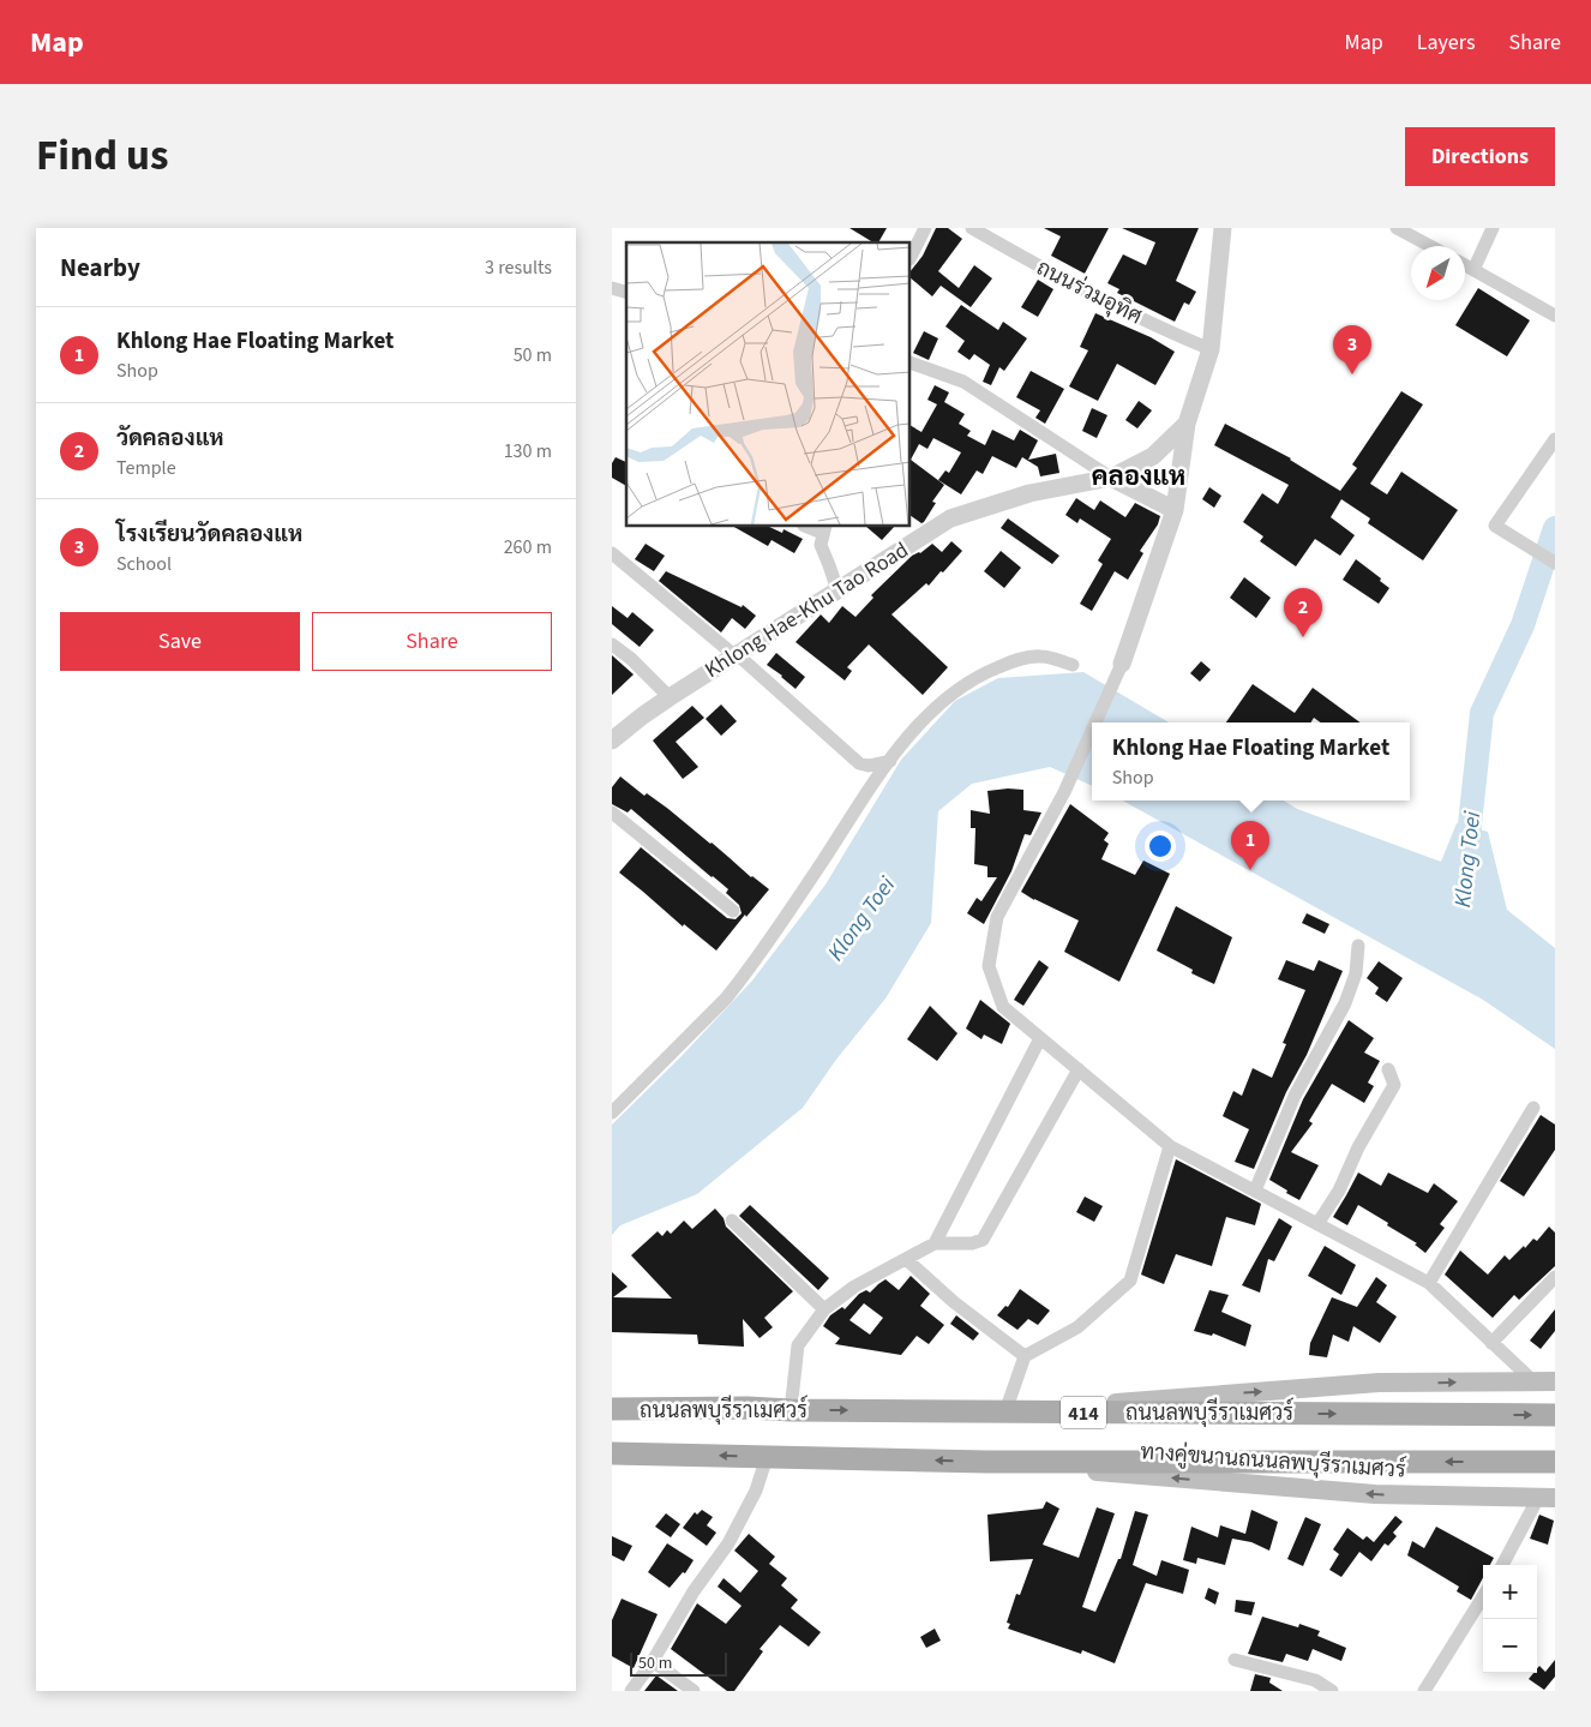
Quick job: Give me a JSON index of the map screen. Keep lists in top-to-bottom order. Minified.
{"streets":{"main road":["ถนนลพบุรีราเมศวร์","414","ทางคู่ขนานถนนลพบุรีราเมศวร์"],"street":["ถนนร่วมอุทิศ","Khlong Hae-Khu Tao Road"]},"crossings":[["ถนนร่วมอุทิศ","Khlong Hae-Khu Tao Road"],["ถนนลพบุรีราเมศวร์","414"],["ถนนลพบุรีราเมศวร์","ทางคู่ขนานถนนลพบุรีราเมศวร์"]],"districts":["คลองแห"],"water":["Klong Toei"],"scale_bar":"50 m","north":"bottom left","page":{"header":"Map","nav":["Map","Layers","Share"],"title":"Find us","buttons":["Directions",["Save","Share"]],"heading":["Nearby","3 results"],"list":[{"mark":"1","name":"Khlong Hae Floating Market","note":"Shop","value":"50 m"},{"mark":"2","name":"วัดคลองแห","note":"Temple","value":"130 m"},{"mark":"3","name":"โรงเรียนวัดคลองแห","note":"School","value":"260 m"}],"pins":["3","2","1"],"popup":["Khlong Hae Floating Market","Shop"],"map_buttons":["+","−"],"scale":"50 m"}}
